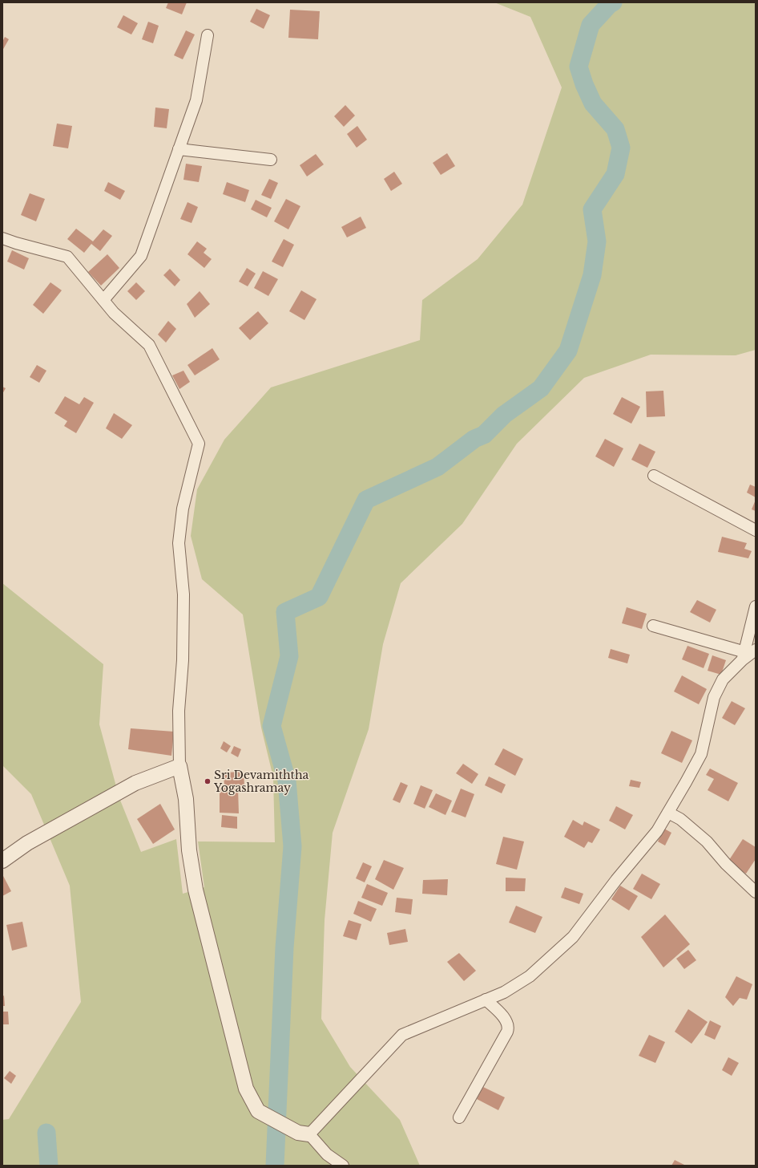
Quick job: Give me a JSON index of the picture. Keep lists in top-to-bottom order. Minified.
{"places":["Sri Devamiththa Yogashramay"]}
